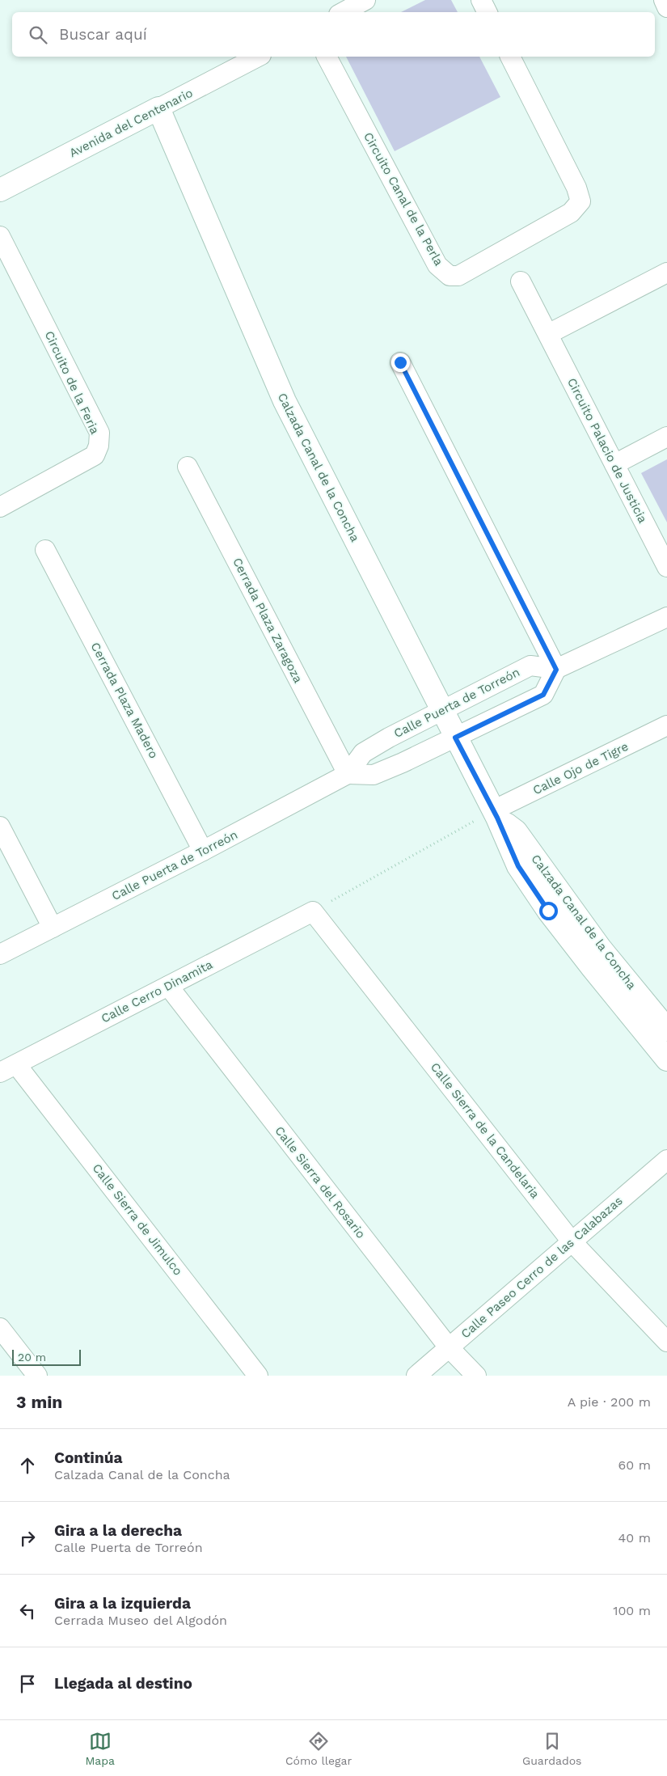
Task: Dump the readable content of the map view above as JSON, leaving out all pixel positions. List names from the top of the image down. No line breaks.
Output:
{"streets":{"street":["Avenida del Centenario","Circuito Canal de la Perla","Circuito de la Feria","Circuito Palacio de Justicia","Calzada Canal de la Concha","Cerrada Plaza Zaragoza","Cerrada Plaza Madero","Calle Puerta de Torreón","Calle Ojo de Tigre","Calle Cerro Dinamita","Calle Sierra de la Candelaria","Calle Sierra del Rosario","Calle Sierra de Jimulco","Calle Paseo Cerro de las Calabazas"]},"crossings":[["Avenida del Centenario","Calzada Canal de la Concha"],["Calzada Canal de la Concha","Calle Puerta de Torreón"],["Calzada Canal de la Concha","Calle Ojo de Tigre"],["Cerrada Plaza Zaragoza","Calle Puerta de Torreón"],["Cerrada Plaza Madero","Calle Puerta de Torreón"],["Calle Cerro Dinamita","Calle Sierra de la Candelaria"],["Calle Cerro Dinamita","Calle Sierra del Rosario"],["Calle Cerro Dinamita","Calle Sierra de Jimulco"],["Calle Sierra de la Candelaria","Calle Paseo Cerro de las Calabazas"],["Calle Sierra del Rosario","Calle Paseo Cerro de las Calabazas"]],"scale_bar":"20 m","page":{"search":"Buscar aquí","scale":"20 m","heading":["3 min","A pie · 200 m"],"list":[["Continúa","Calzada Canal de la Concha","60 m"],["Gira a la derecha","Calle Puerta de Torreón","40 m"],["Gira a la izquierda","Cerrada Museo del Algodón","100 m"],"Llegada al destino"],"nav":["Mapa","Cómo llegar","Guardados"]}}
